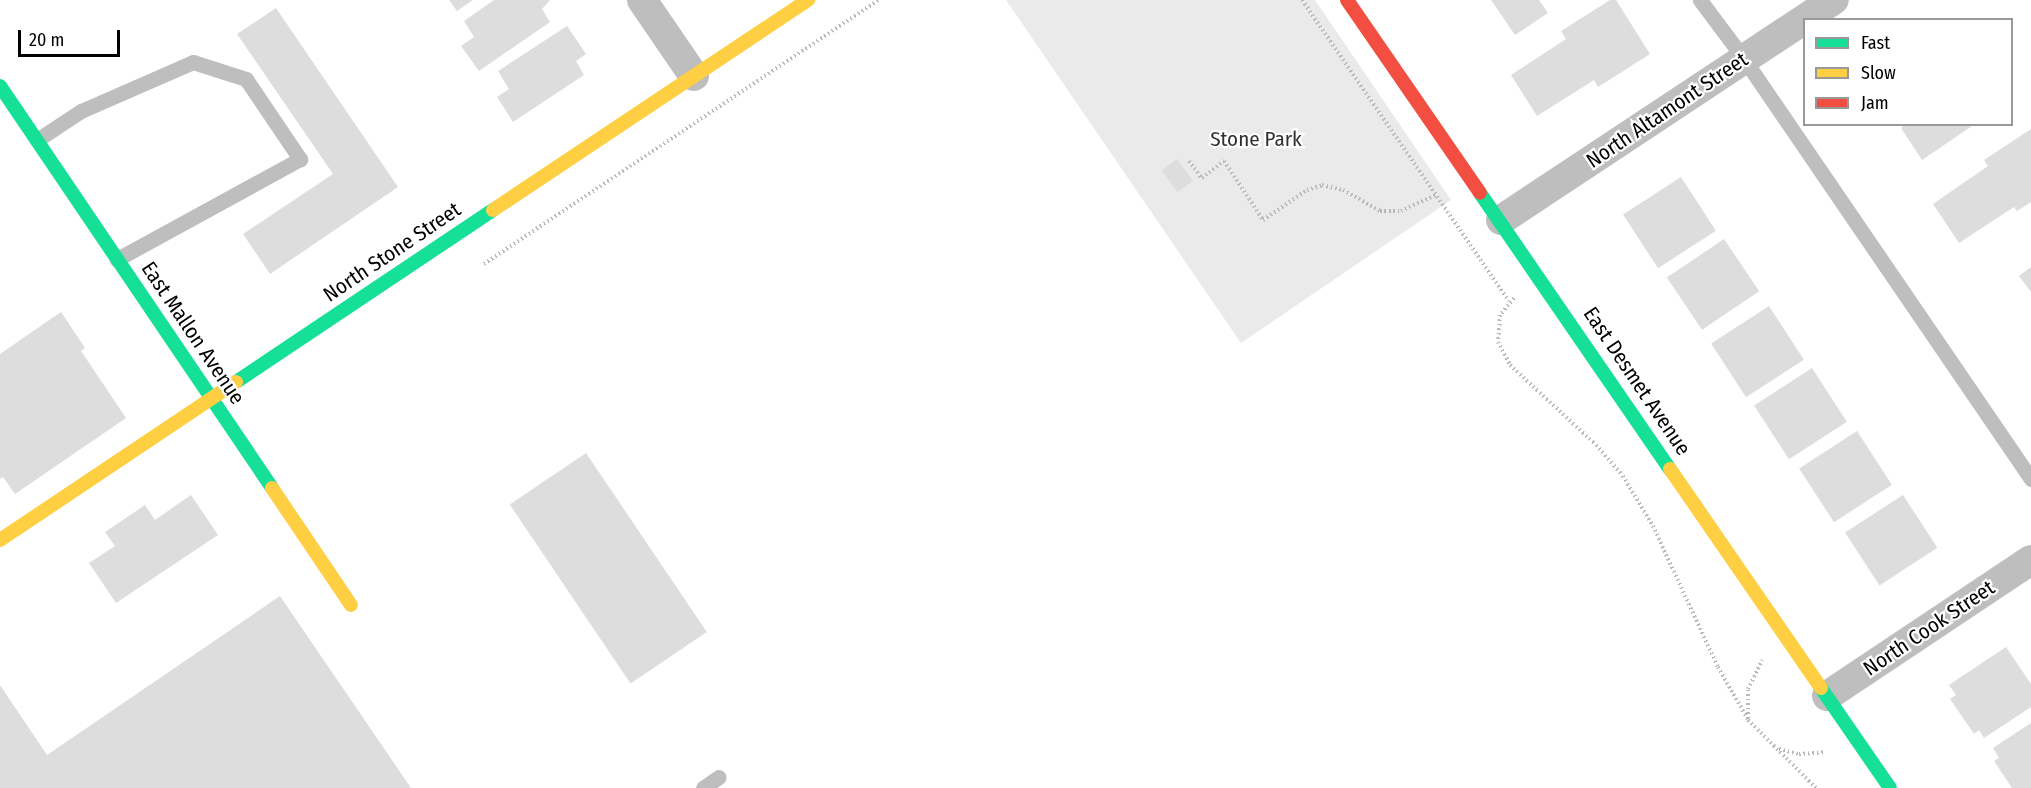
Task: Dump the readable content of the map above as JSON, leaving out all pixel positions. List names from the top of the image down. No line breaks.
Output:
{"streets":{"street":["North Altamont Street","North Stone Street","East Mallon Avenue","East Desmet Avenue","North Cook Street"]},"crossings":[["North Altamont Street","East Desmet Avenue"],["North Stone Street","East Mallon Avenue"],["East Desmet Avenue","North Cook Street"]],"parks":["Stone Park"],"legend":["Fast","Slow","Jam"],"scale_bar":"20 m"}
